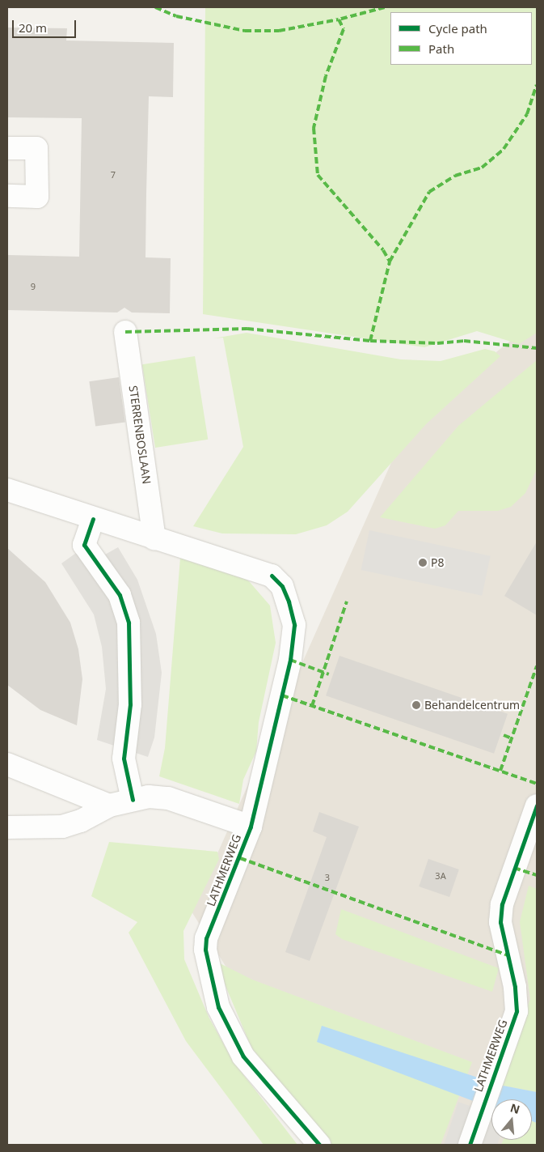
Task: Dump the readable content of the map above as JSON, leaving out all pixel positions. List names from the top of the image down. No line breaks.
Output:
{"streets":{"street":["STERRENBOSLAAN","LATHMERWEG"]},"crossings":[["STERRENBOSLAAN","LATHMERWEG"]],"places":["P8","Behandelcentrum"],"house_numbers":["7","9","3A","3"],"legend":["Cycle path","Path"],"scale_bar":"20 m","north":"top"}
